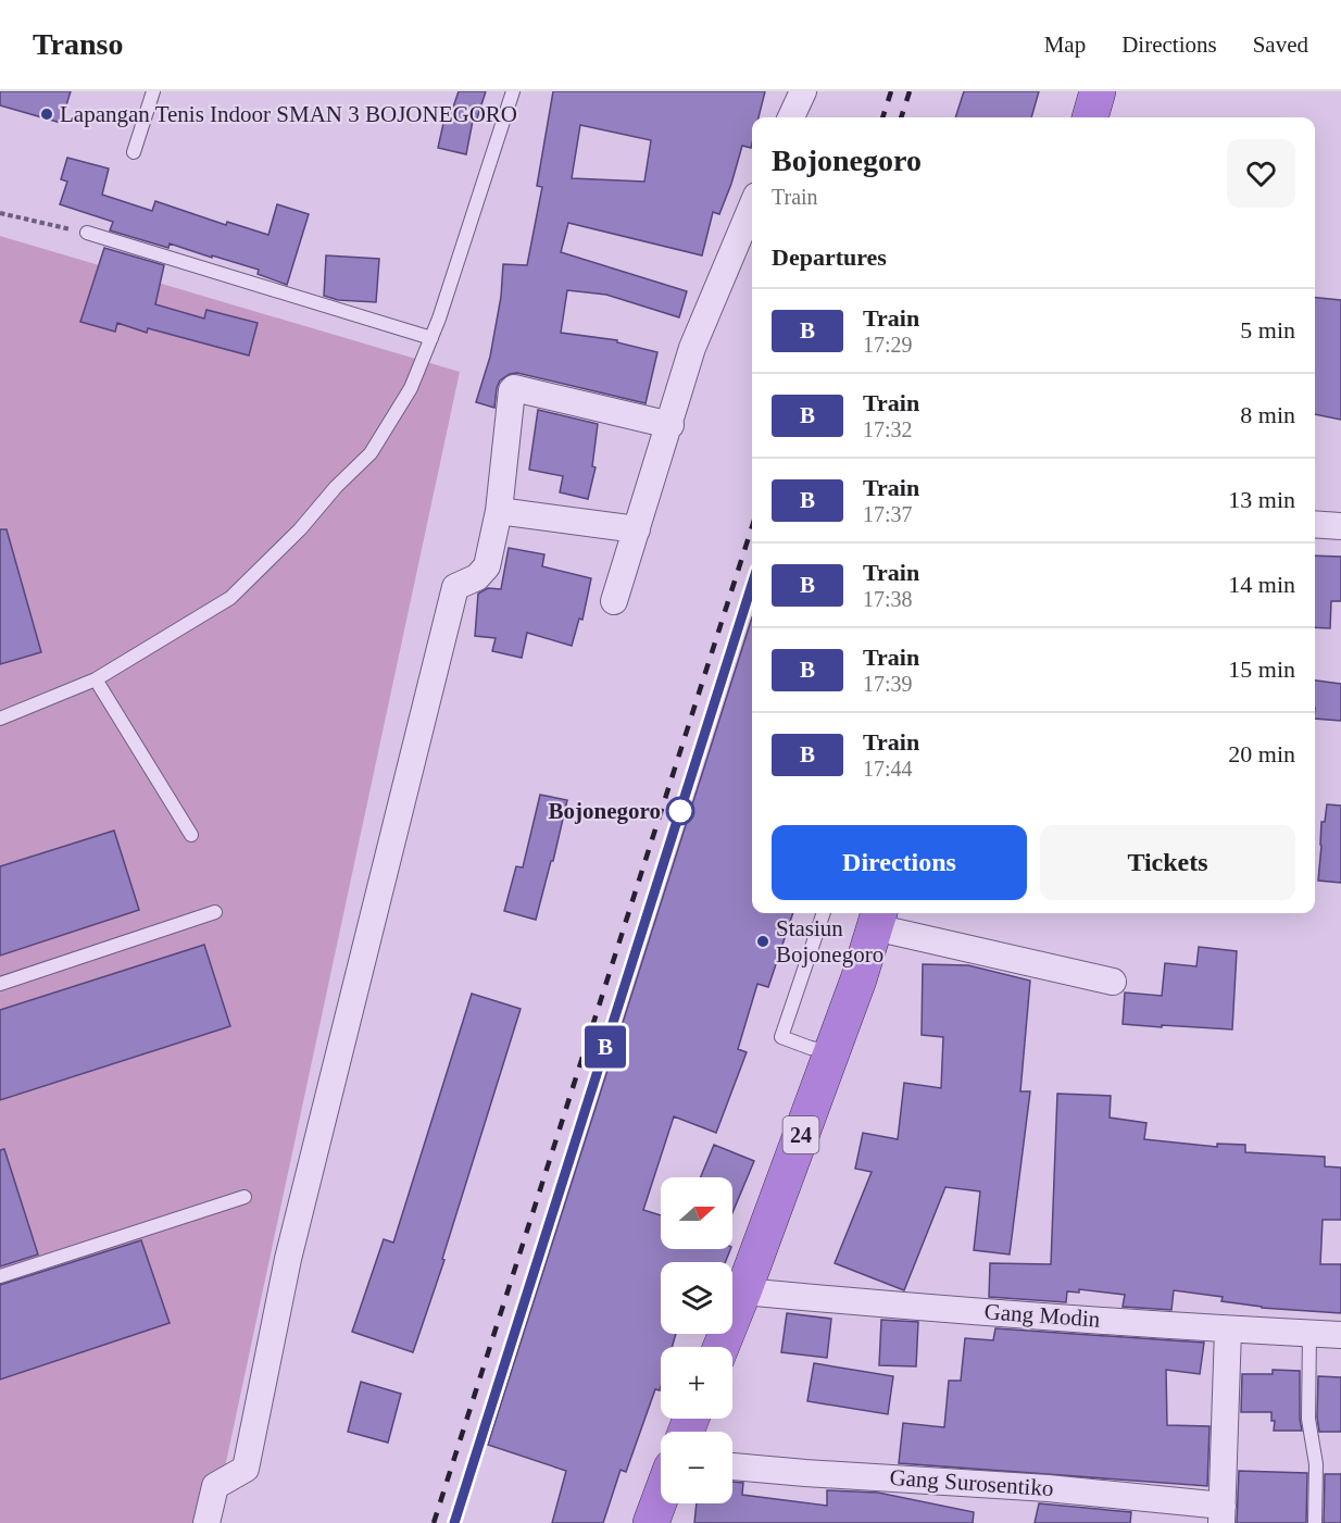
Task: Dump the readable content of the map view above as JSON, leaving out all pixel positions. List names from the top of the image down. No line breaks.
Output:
{"streets":{"highway":["24"],"street":["Gang Modin","Gang Surosentiko"]},"crossings":[["24","Gang Modin"]],"places":["Lapangan Tenis Indoor SMAN 3 BOJONEGORO","Bojonegoro","Stasiun Bojonegoro"],"north":"right","page":{"header":"Transo","nav":["Map","Directions","Saved"],"on_map":"B","heading":[["Bojonegoro","Train"],"Departures"],"list":[{"mark":"B","name":"Train","note":"17:29","value":"5 min"},{"mark":"B","name":"Train","note":"17:32","value":"8 min"},{"mark":"B","name":"Train","note":"17:37","value":"13 min"},{"mark":"B","name":"Train","note":"17:38","value":"14 min"},{"mark":"B","name":"Train","note":"17:39","value":"15 min"},{"mark":"B","name":"Train","note":"17:44","value":"20 min"}],"buttons":["Directions","Tickets"],"map_buttons":["+","−"]}}
